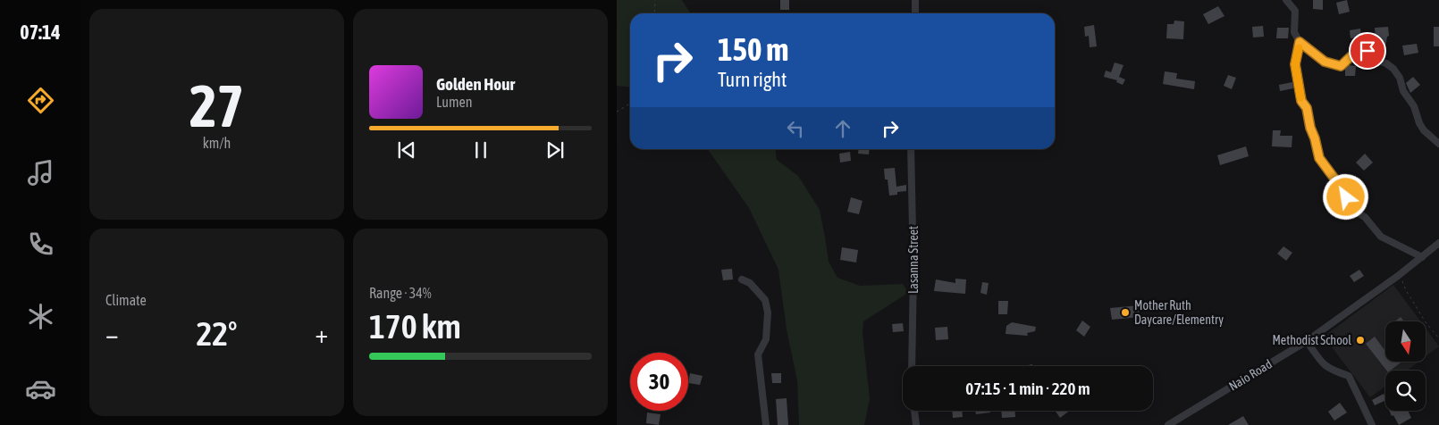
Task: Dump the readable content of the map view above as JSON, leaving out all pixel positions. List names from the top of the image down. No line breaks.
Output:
{"streets":{"street":["Lasanna Street","Naio Road"]},"places":["Mother Ruth Daycare/Elementry","Methodist School"],"north":"bottom","page":{"tabs":"07:14","tile":[["27","km/h"],"Climate",["Range · 34%","170 km"]],"turn":["150 m","Turn right"],"song":["Golden Hour","Lumen"],"heat":["−","22°","+"],"limit":"30","trip":"07:15 · 1 min · 220 m"}}
